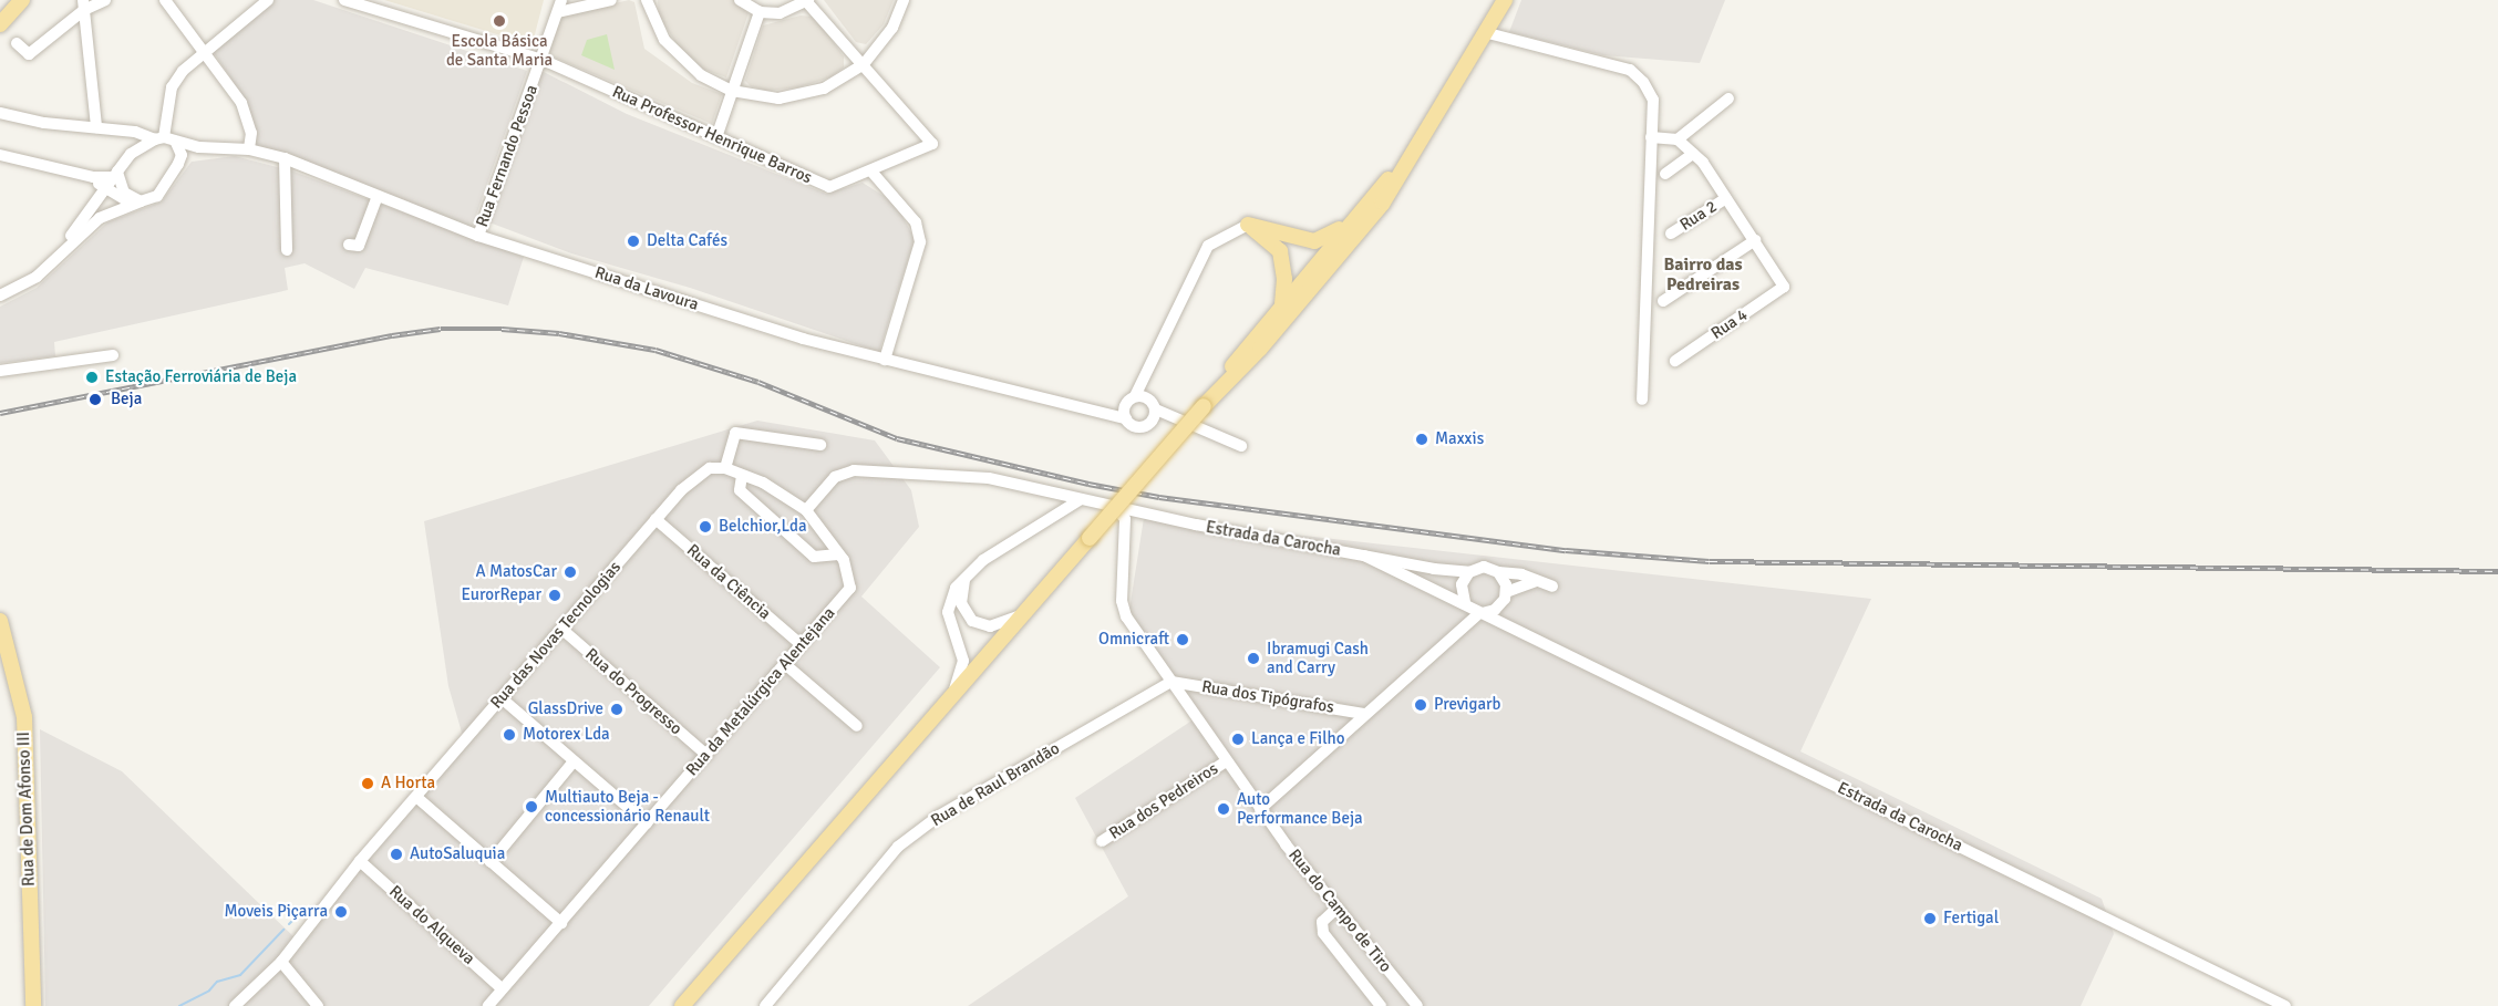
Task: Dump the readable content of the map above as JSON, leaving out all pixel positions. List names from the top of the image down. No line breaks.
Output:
{"streets":{"main road":["Rua de Dom Afonso III"],"street":["Rua Professor Henrique Barros","Rua Fernando Pessoa","Rua 2","Rua da Lavoura","Rua 4","Estrada da Carocha","Rua da Ciência","Rua das Novas Tecnologias","Rua do Progresso","Rua da Metalúrgica Alentejana","Rua dos Tipógrafos","Rua de Raul Brandão","Rua dos Pedreiros","Rua do Campo de Tiro","Rua do Alqueva"]},"crossings":[["Rua Professor Henrique Barros","Rua Fernando Pessoa"],["Rua Fernando Pessoa","Rua da Lavoura"],["Estrada da Carocha","Rua do Campo de Tiro"],["Rua da Ciência","Rua das Novas Tecnologias"],["Rua da Ciência","Rua da Metalúrgica Alentejana"],["Rua das Novas Tecnologias","Rua do Progresso"],["Rua das Novas Tecnologias","Rua do Alqueva"],["Rua do Progresso","Rua da Metalúrgica Alentejana"],["Rua da Metalúrgica Alentejana","Rua do Alqueva"],["Rua dos Tipógrafos","Rua de Raul Brandão"],["Rua dos Tipógrafos","Rua do Campo de Tiro"],["Rua de Raul Brandão","Rua do Campo de Tiro"],["Rua dos Pedreiros","Rua do Campo de Tiro"]],"districts":["Bairro das Pedreiras"],"places":["Escola Básica de Santa Maria","Delta Cafés","Estação Ferroviária de Beja","Beja","Maxxis","Belchior,Lda","A MatosCar","EurorRepar","Omnicraft","Ibramugi Cash and Carry","Previgarb","GlassDrive","Motorex Lda","Lança e Filho","A Horta","Multiauto Beja - concessionário Renault","Auto Performance Beja","AutoSaluquia","Moveis Piçarra","Fertigal"]}
